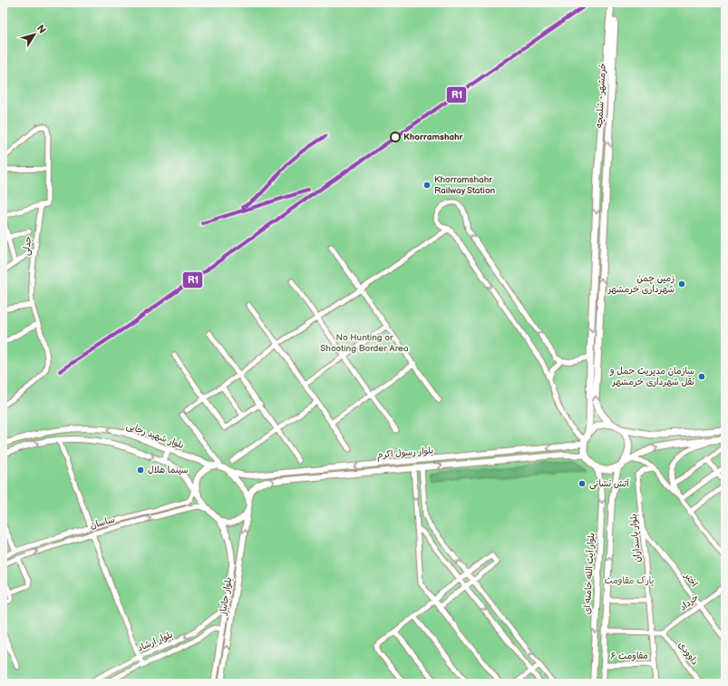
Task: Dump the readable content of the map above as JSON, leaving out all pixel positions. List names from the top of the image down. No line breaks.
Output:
{"streets":{"highway":["خرمشهر - شلمچه"],"main road":["بلوار شهید رجایی","بلوار رسول اکرم","بلوار آیت الله خامنه ای","بلوار جانباز"],"street":["جدلی","ساسان","بلوار پاسداران","اختر","خرداد","بلوار ارشاد","داوودی","مقاومت ۶"]},"crossings":[["خرمشهر - شلمچه","بلوار رسول اکرم"],["خرمشهر - شلمچه","بلوار آیت الله خامنه ای"],["بلوار شهید رجایی","بلوار رسول اکرم"],["بلوار شهید رجایی","ساسان"],["بلوار شهید رجایی","بلوار جانباز"],["بلوار رسول اکرم","ساسان"],["بلوار رسول اکرم","بلوار آیت الله خامنه ای"],["بلوار رسول اکرم","بلوار جانباز"],["ساسان","بلوار جانباز"],["بلوار پاسداران","اختر"],["بلوار پاسداران","مقاومت ۶"],["بلوار آیت الله خامنه ای","مقاومت ۶"],["اختر","خرداد"],["بلوار جانباز","بلوار ارشاد"],["خرداد","داوودی"]],"parks":["No Hunting or Shooting Border Area","پارک مقاومت"],"places":["Khorramshahr","Khorramshahr Railway Station","زمین چمن شهرداری خرمشهر","سازمان مدیریت حمل و نقل شهرداری خرمشهر","سینما هلال","آتش نشانی"],"lines":["transit line R1"],"north":"top right"}
